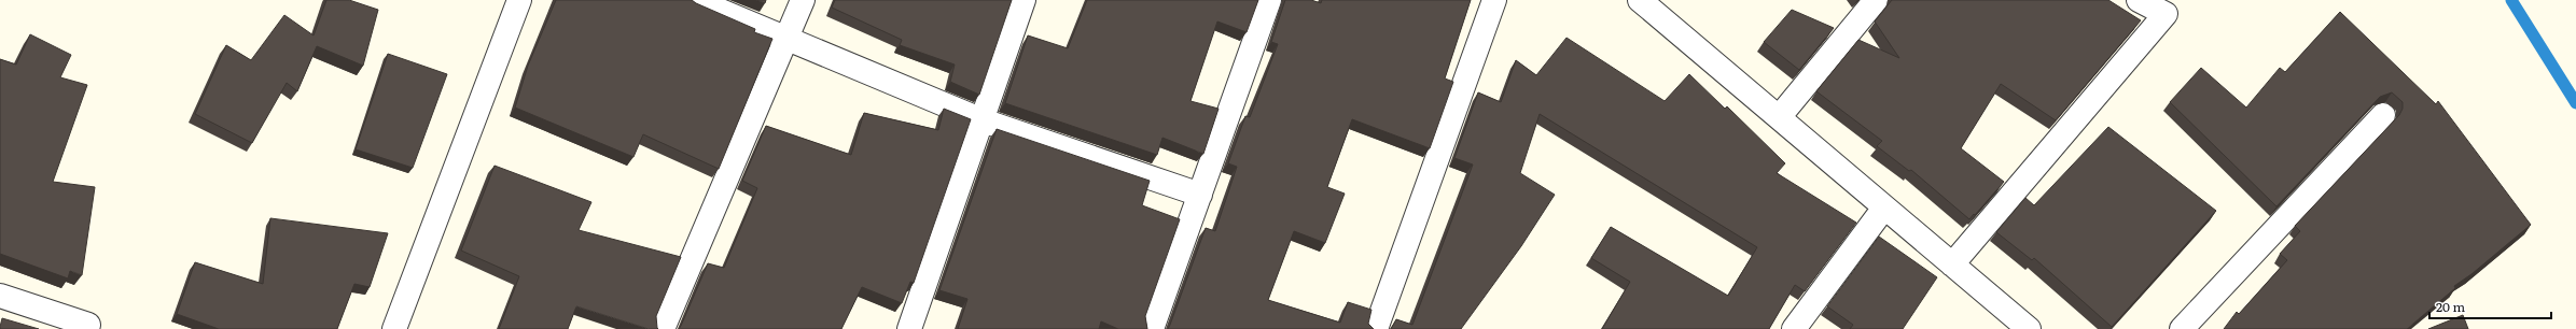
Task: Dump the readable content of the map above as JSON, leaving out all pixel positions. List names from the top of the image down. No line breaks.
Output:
{"scale_bar":"20 m"}
